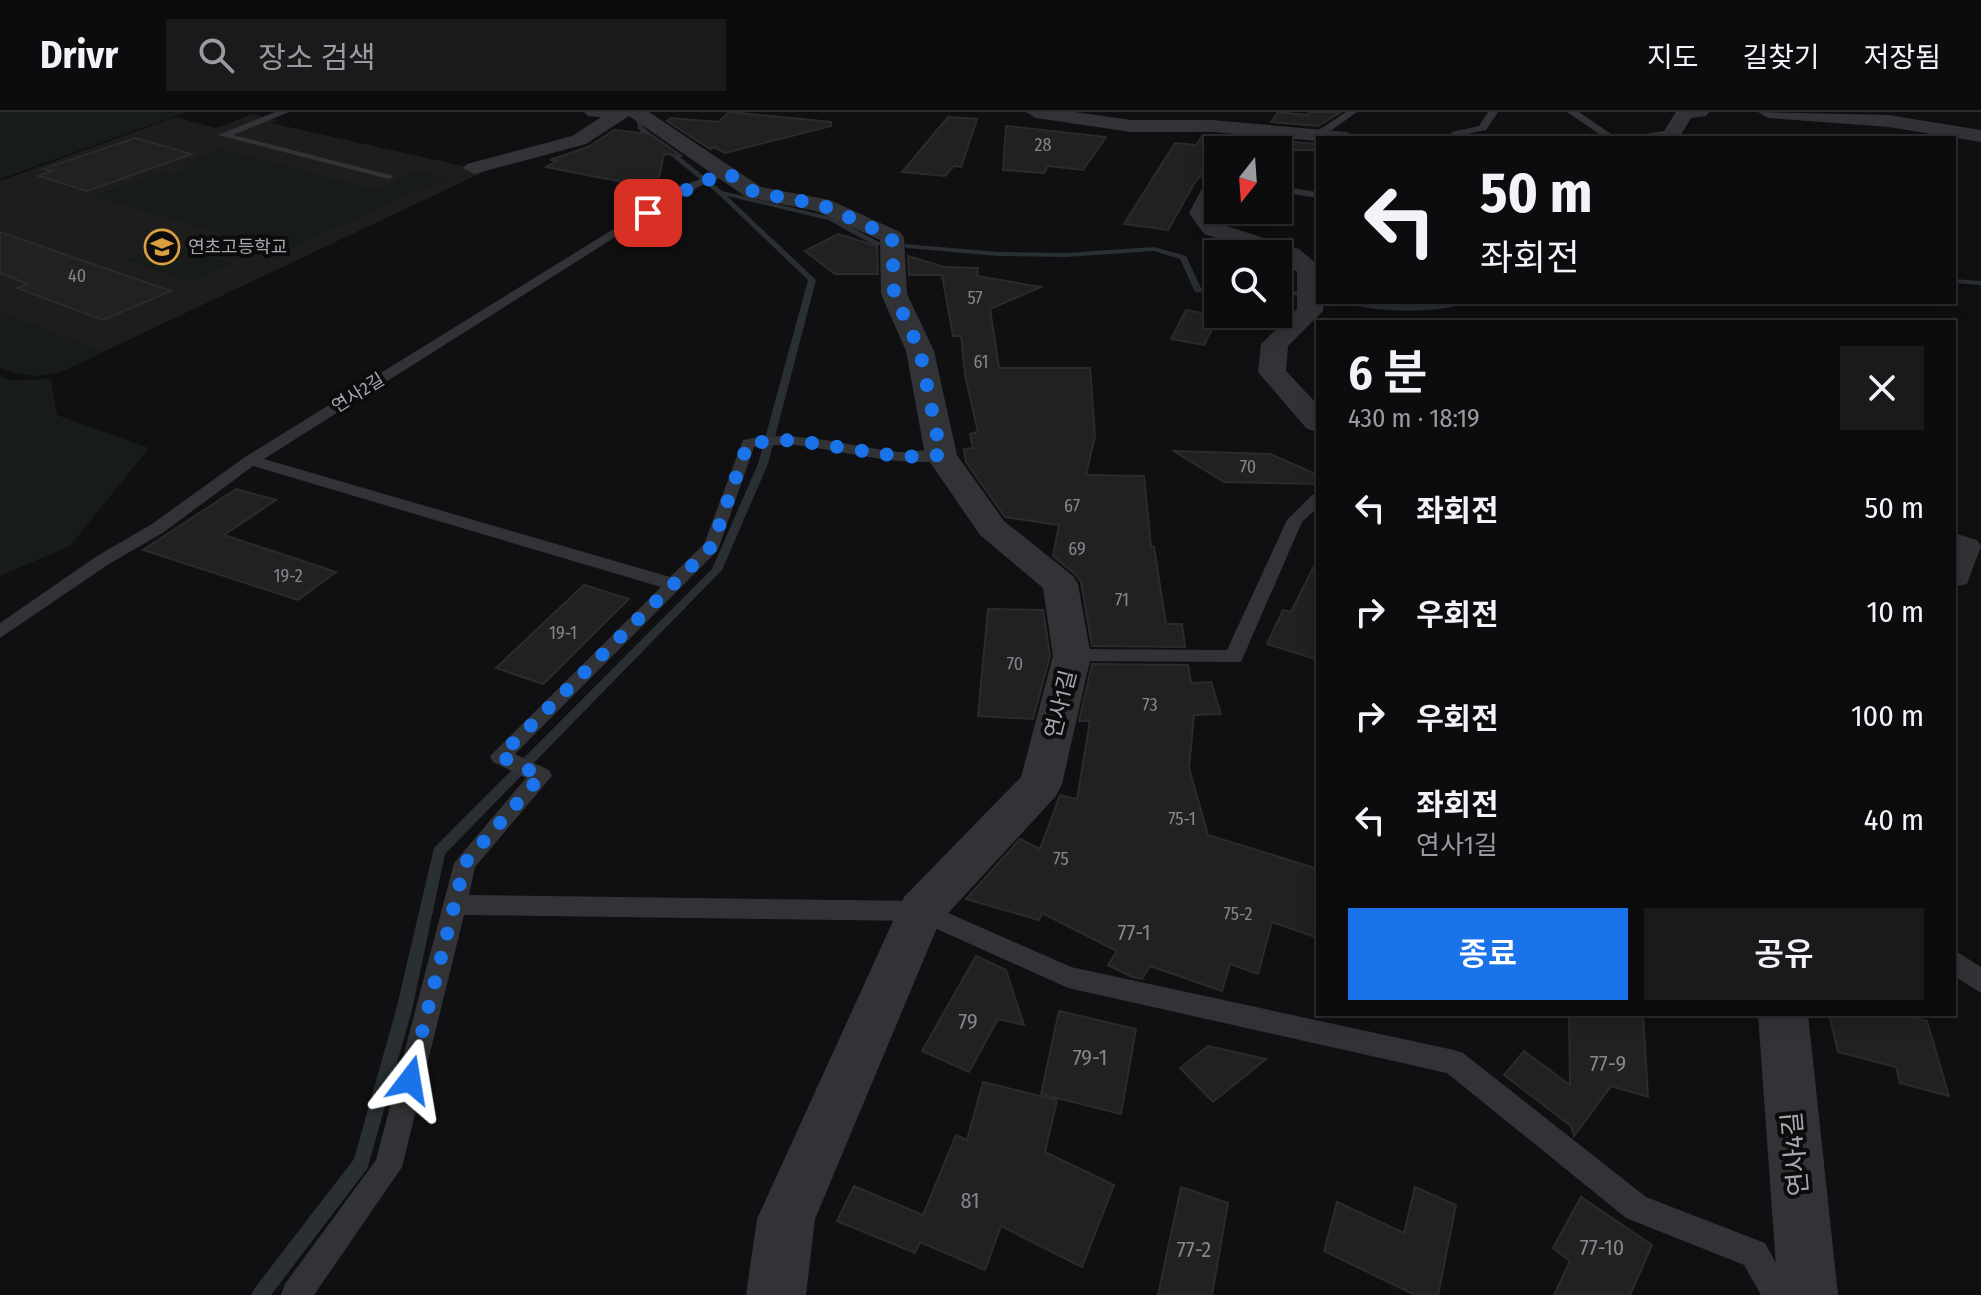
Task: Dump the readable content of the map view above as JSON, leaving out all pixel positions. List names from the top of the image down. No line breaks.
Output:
{"streets":{"street":["연사1길","연사4길"],"lane":["연사2길"]},"crossings":[["연사2길","연사1길"]],"places":{"school or university":["연초고등학교"]},"house_numbers":["28","40","57","61","70","67","69","19-2","71","19-1","70","73","75-1","75","75-2","77-1","79","79-1","77-9","81","77-10","77-2"],"north":"bottom","page":{"header":"Drivr","search":"장소 검색","nav":["지도","길찾기","저장됨"],"turn":["50 m","좌회전"],"heading":["6 분","430 m · 18:19"],"list":[{"name":"좌회전","value":"50 m"},{"name":"우회전","value":"10 m"},{"name":"우회전","value":"100 m"},{"name":"좌회전","note":"연사1길","value":"40 m"}],"buttons":["종료","공유"]}}
